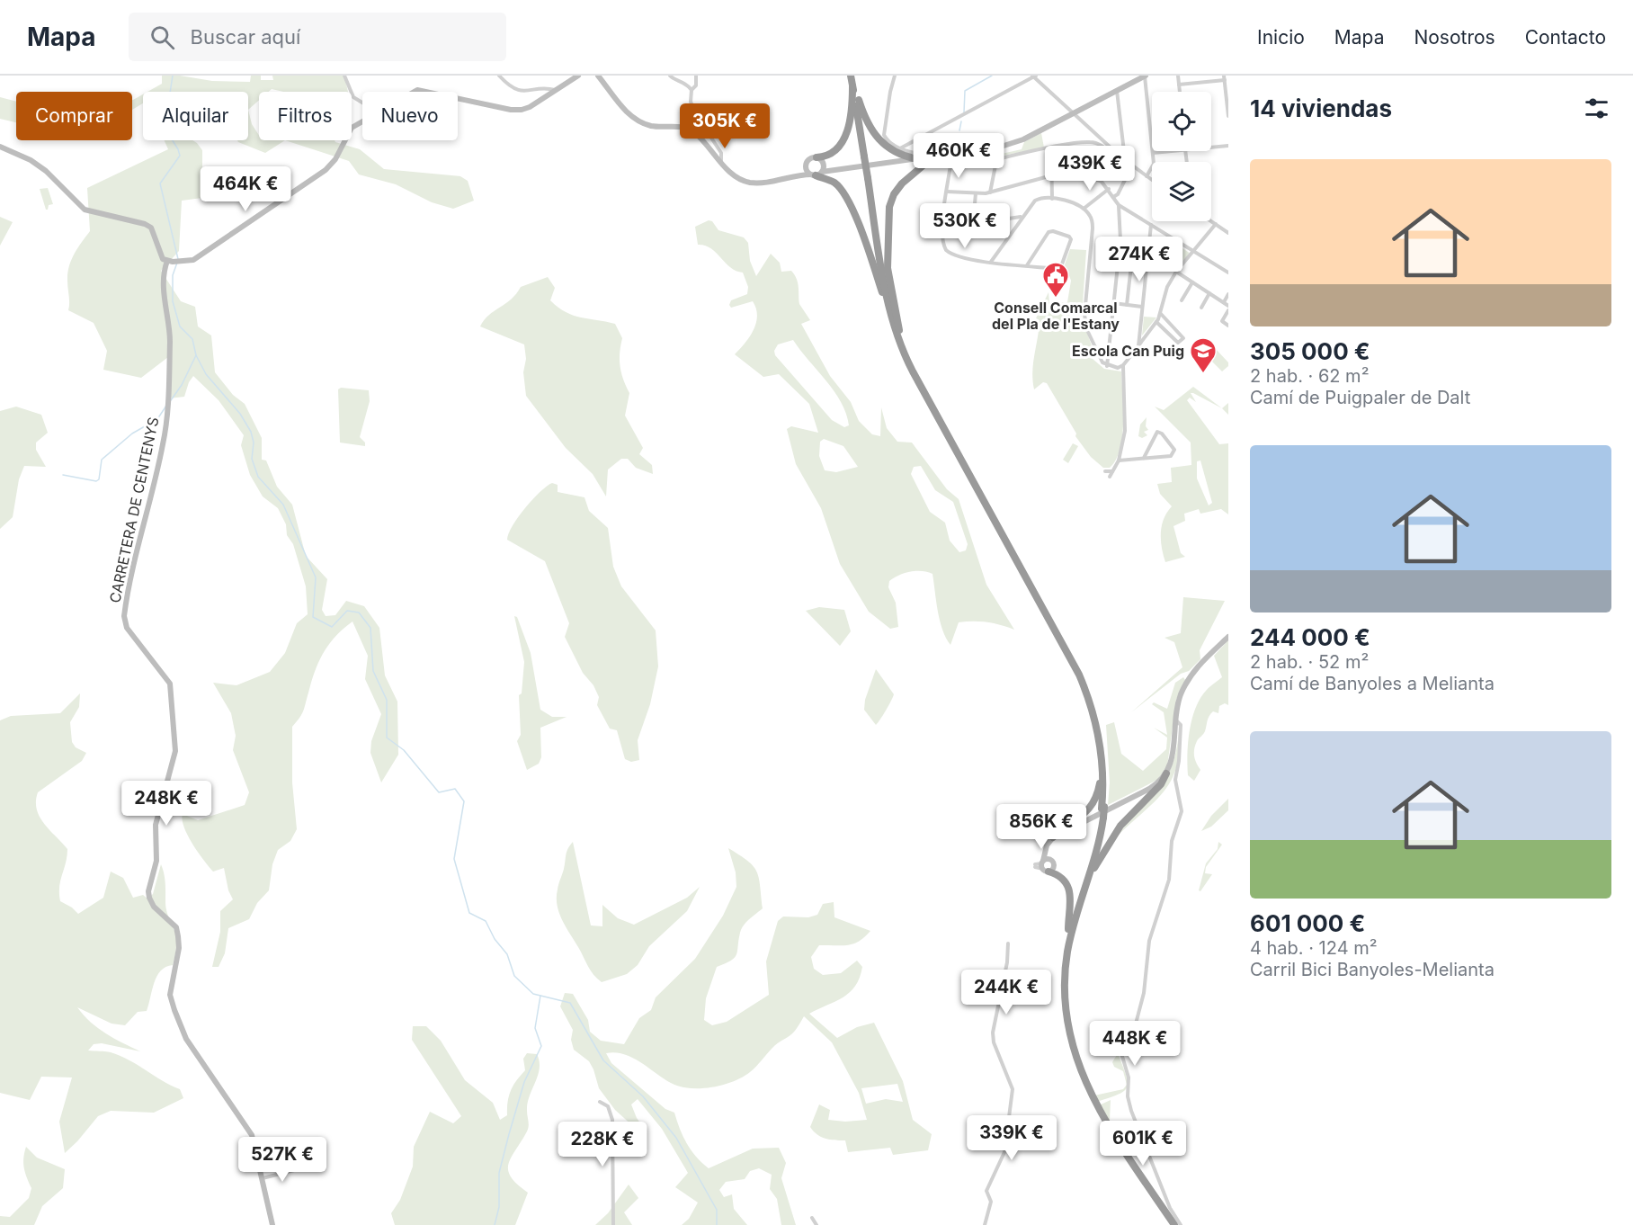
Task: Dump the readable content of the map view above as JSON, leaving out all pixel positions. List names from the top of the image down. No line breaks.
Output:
{"streets":{"street":["CARRETERA DE CENTENYS"]},"places":{"public building":["Consell Comarcal del Pla de l'Estany"],"school or university":["Escola Can Puig"]},"page":{"header":"Mapa","search":"Buscar aquí","nav":["Inicio","Mapa","Nosotros","Contacto"],"heading":"14 viviendas","chip":["Comprar","Alquilar","Filtros","Nuevo"],"price":["305K €","460K €","439K €","464K €","530K €","274K €","248K €","856K €","244K €","448K €","339K €","601K €","228K €","527K €"],"list":[{"name":"305 000 €","note":"2 hab. · 62 m² · Camí de Puigpaler de Dalt"},{"name":"244 000 €","note":"2 hab. · 52 m² · Camí de Banyoles a Melianta"},{"name":"601 000 €","note":"4 hab. · 124 m² · Carril Bici Banyoles-Melianta"}]}}
